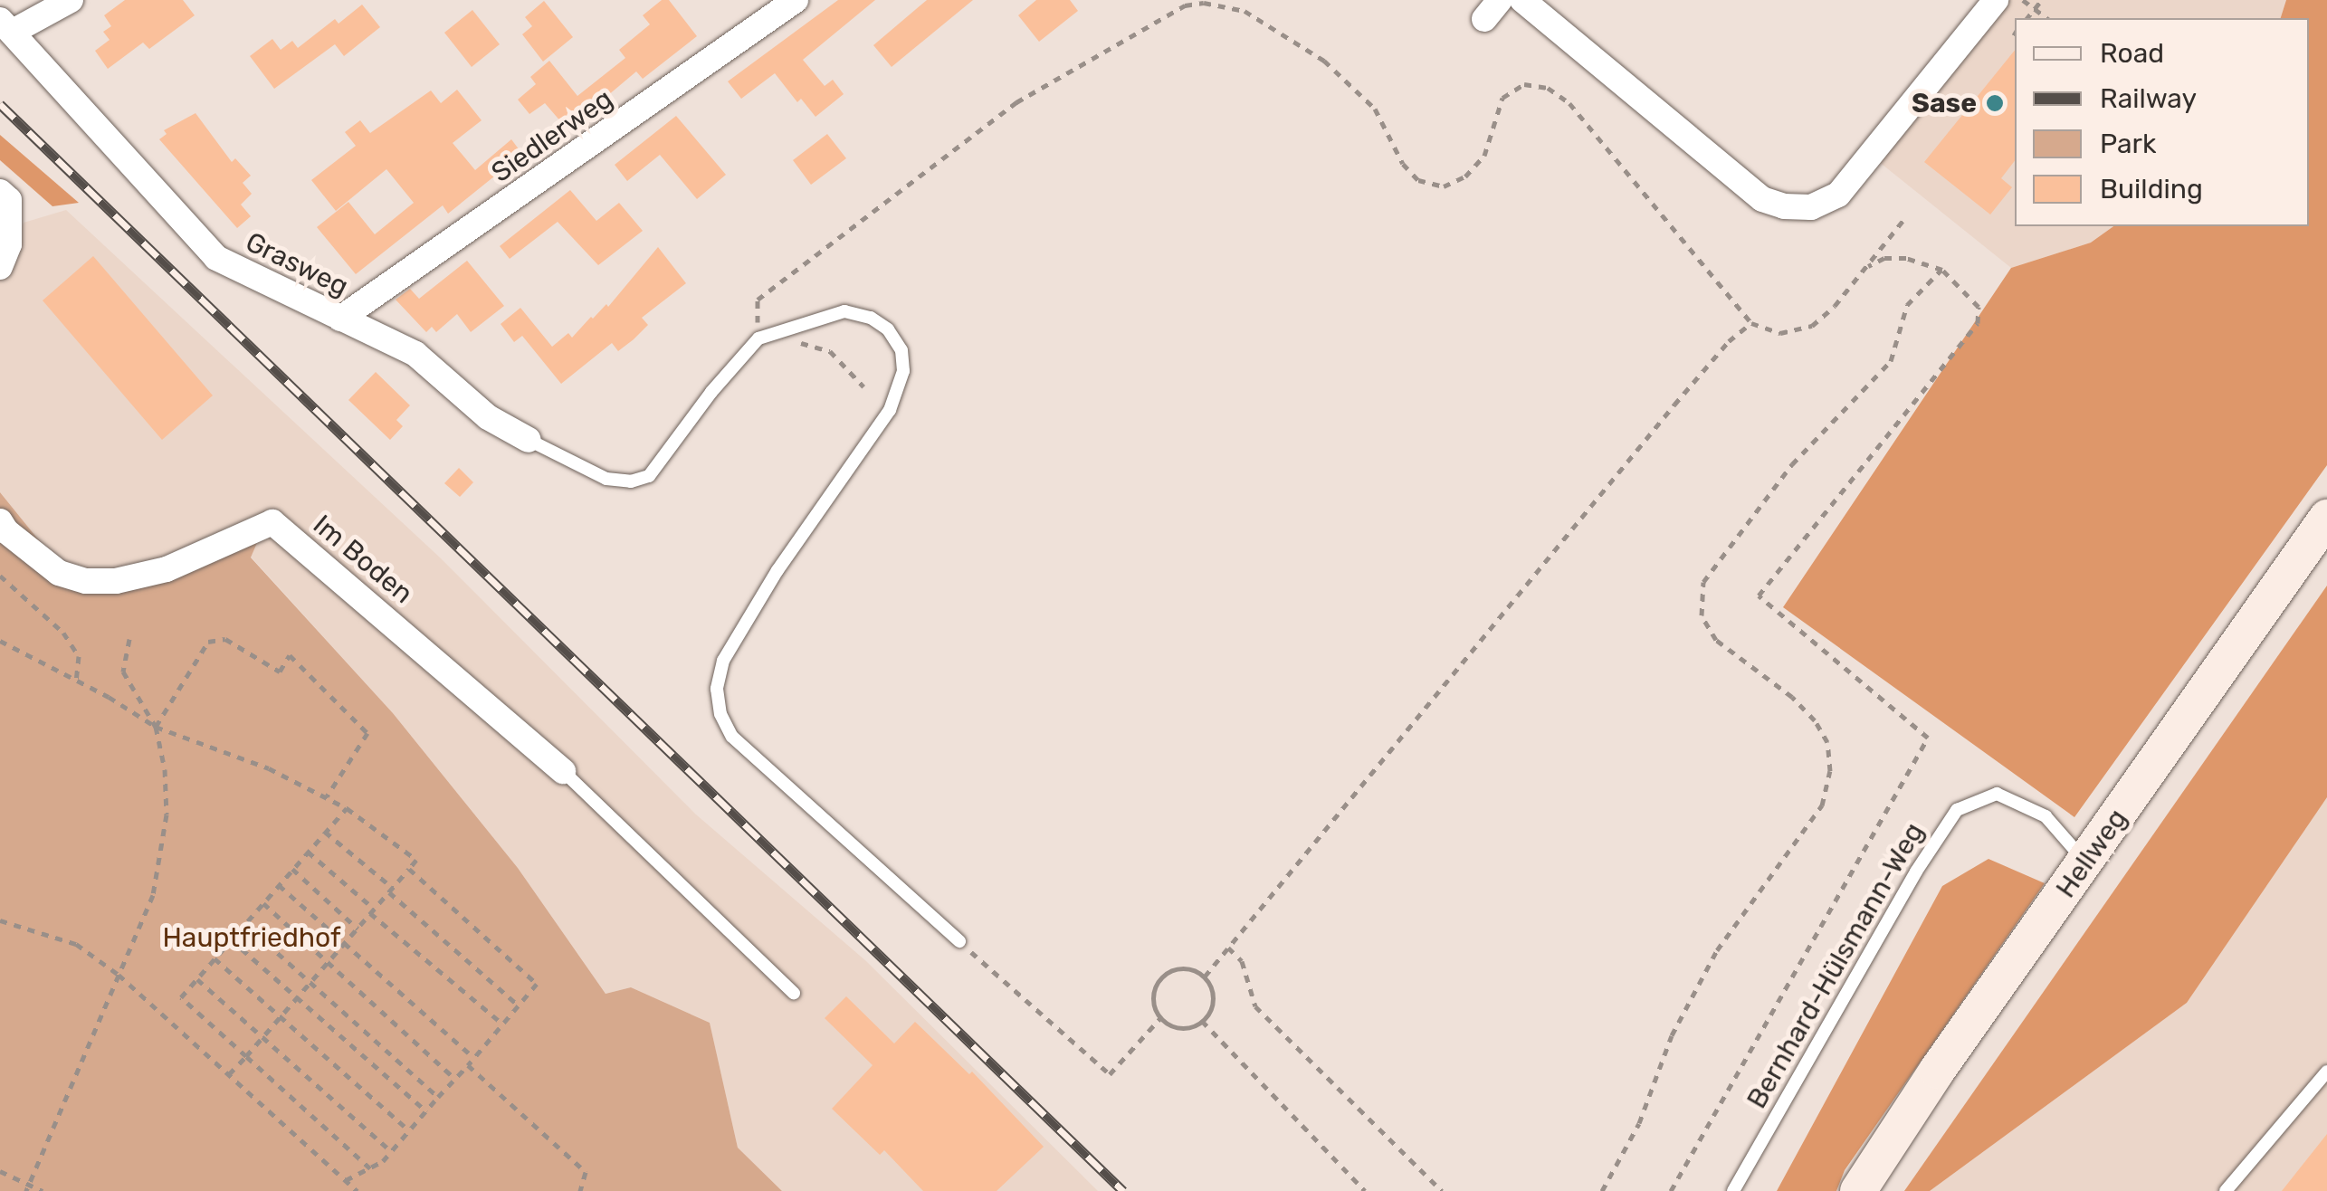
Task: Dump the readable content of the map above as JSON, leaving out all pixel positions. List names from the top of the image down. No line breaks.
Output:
{"streets":{"street":["Siedlerweg","Grasweg","Im Boden","Hellweg"],"lane":["Bernhard-Hülsmann-Weg"]},"crossings":[["Siedlerweg","Grasweg"],["Hellweg","Bernhard-Hülsmann-Weg"]],"parks":["Hauptfriedhof"],"places":["Sase"],"legend":["Road","Railway","Park","Building"]}
